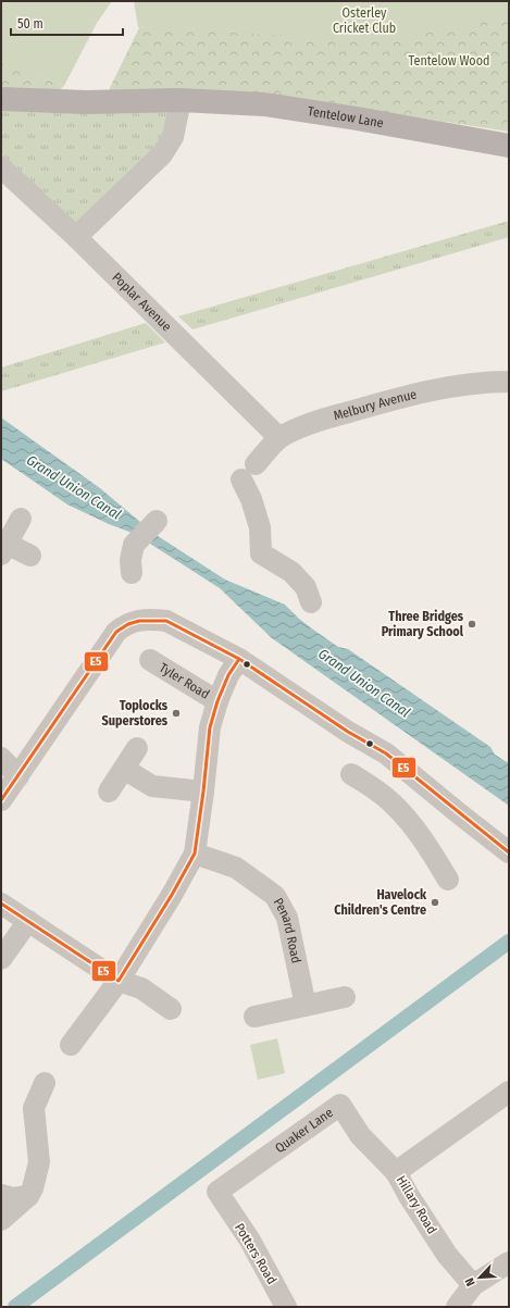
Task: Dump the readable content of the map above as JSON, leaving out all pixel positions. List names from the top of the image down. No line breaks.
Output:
{"streets":{"main road":["Tentelow Lane"],"street":["Poplar Avenue","Melbury Avenue","Tyler Road","Penard Road","Quaker Lane","Hillary Road","Potters Road"]},"crossings":[["Poplar Avenue","Melbury Avenue"],["Quaker Lane","Hillary Road"],["Quaker Lane","Potters Road"]],"water":["Grand Union Canal"],"parks":["Osterley Cricket Club","Tentelow Wood"],"places":["Three Bridges Primary School","Toplocks Superstores","Havelock Children's Centre"],"lines":["transit line E5"],"scale_bar":"50 m","north":"bottom left"}
